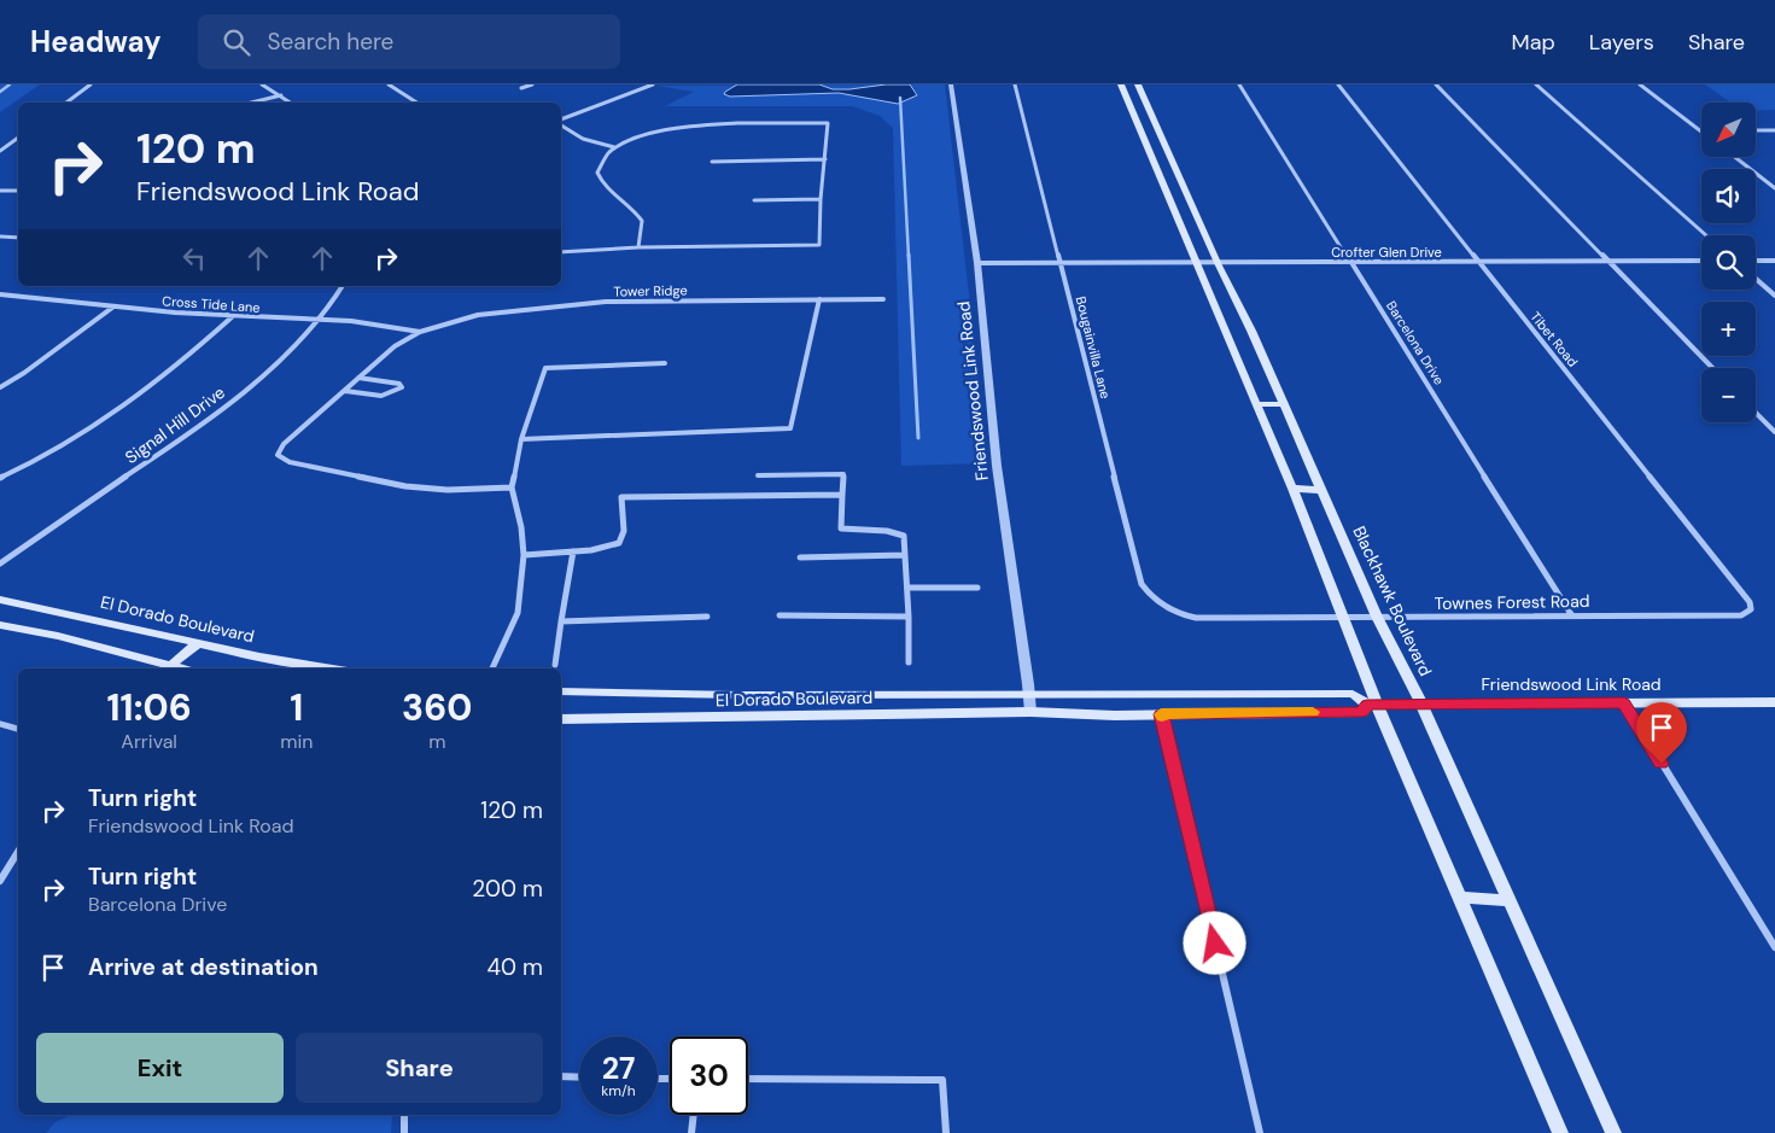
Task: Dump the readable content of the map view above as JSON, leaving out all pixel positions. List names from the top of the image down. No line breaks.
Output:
{"streets":{"main road":["Friendswood Link Road","Blackhawk Boulevard","El Dorado Boulevard"],"street":["Crofter Glen Drive","Tower Ridge","Cross Tide Lane","Tibet Road","Barcelona Drive","Bougainvilla Lane","Signal Hill Drive","Townes Forest Road"]},"crossings":[["Crofter Glen Drive","Tibet Road"],["Crofter Glen Drive","Barcelona Drive"],["Crofter Glen Drive","Bougainvilla Lane"],["Crofter Glen Drive","Friendswood Link Road"],["Crofter Glen Drive","Blackhawk Boulevard"],["Tower Ridge","Cross Tide Lane"],["Cross Tide Lane","Signal Hill Drive"],["Tibet Road","Townes Forest Road"],["Barcelona Drive","Townes Forest Road"],["Bougainvilla Lane","Townes Forest Road"],["Friendswood Link Road","Blackhawk Boulevard"],["Friendswood Link Road","El Dorado Boulevard"],["Blackhawk Boulevard","Townes Forest Road"]],"north":"bottom left","page":{"header":"Headway","search":"Search here","nav":["Map","Layers","Share"],"map_buttons":["+","−"],"turn":["120 m","Friendswood Link Road"],"eta":["11:06","Arrival","1","min","360","m"],"list":[{"name":"Turn right","note":"Friendswood Link Road","value":"120 m"},{"name":"Turn right","note":"Barcelona Drive","value":"200 m"},{"name":"Arrive at destination","value":"40 m"}],"buttons":["Exit","Share"],"speed":"27 km/h","limit":"30"}}
